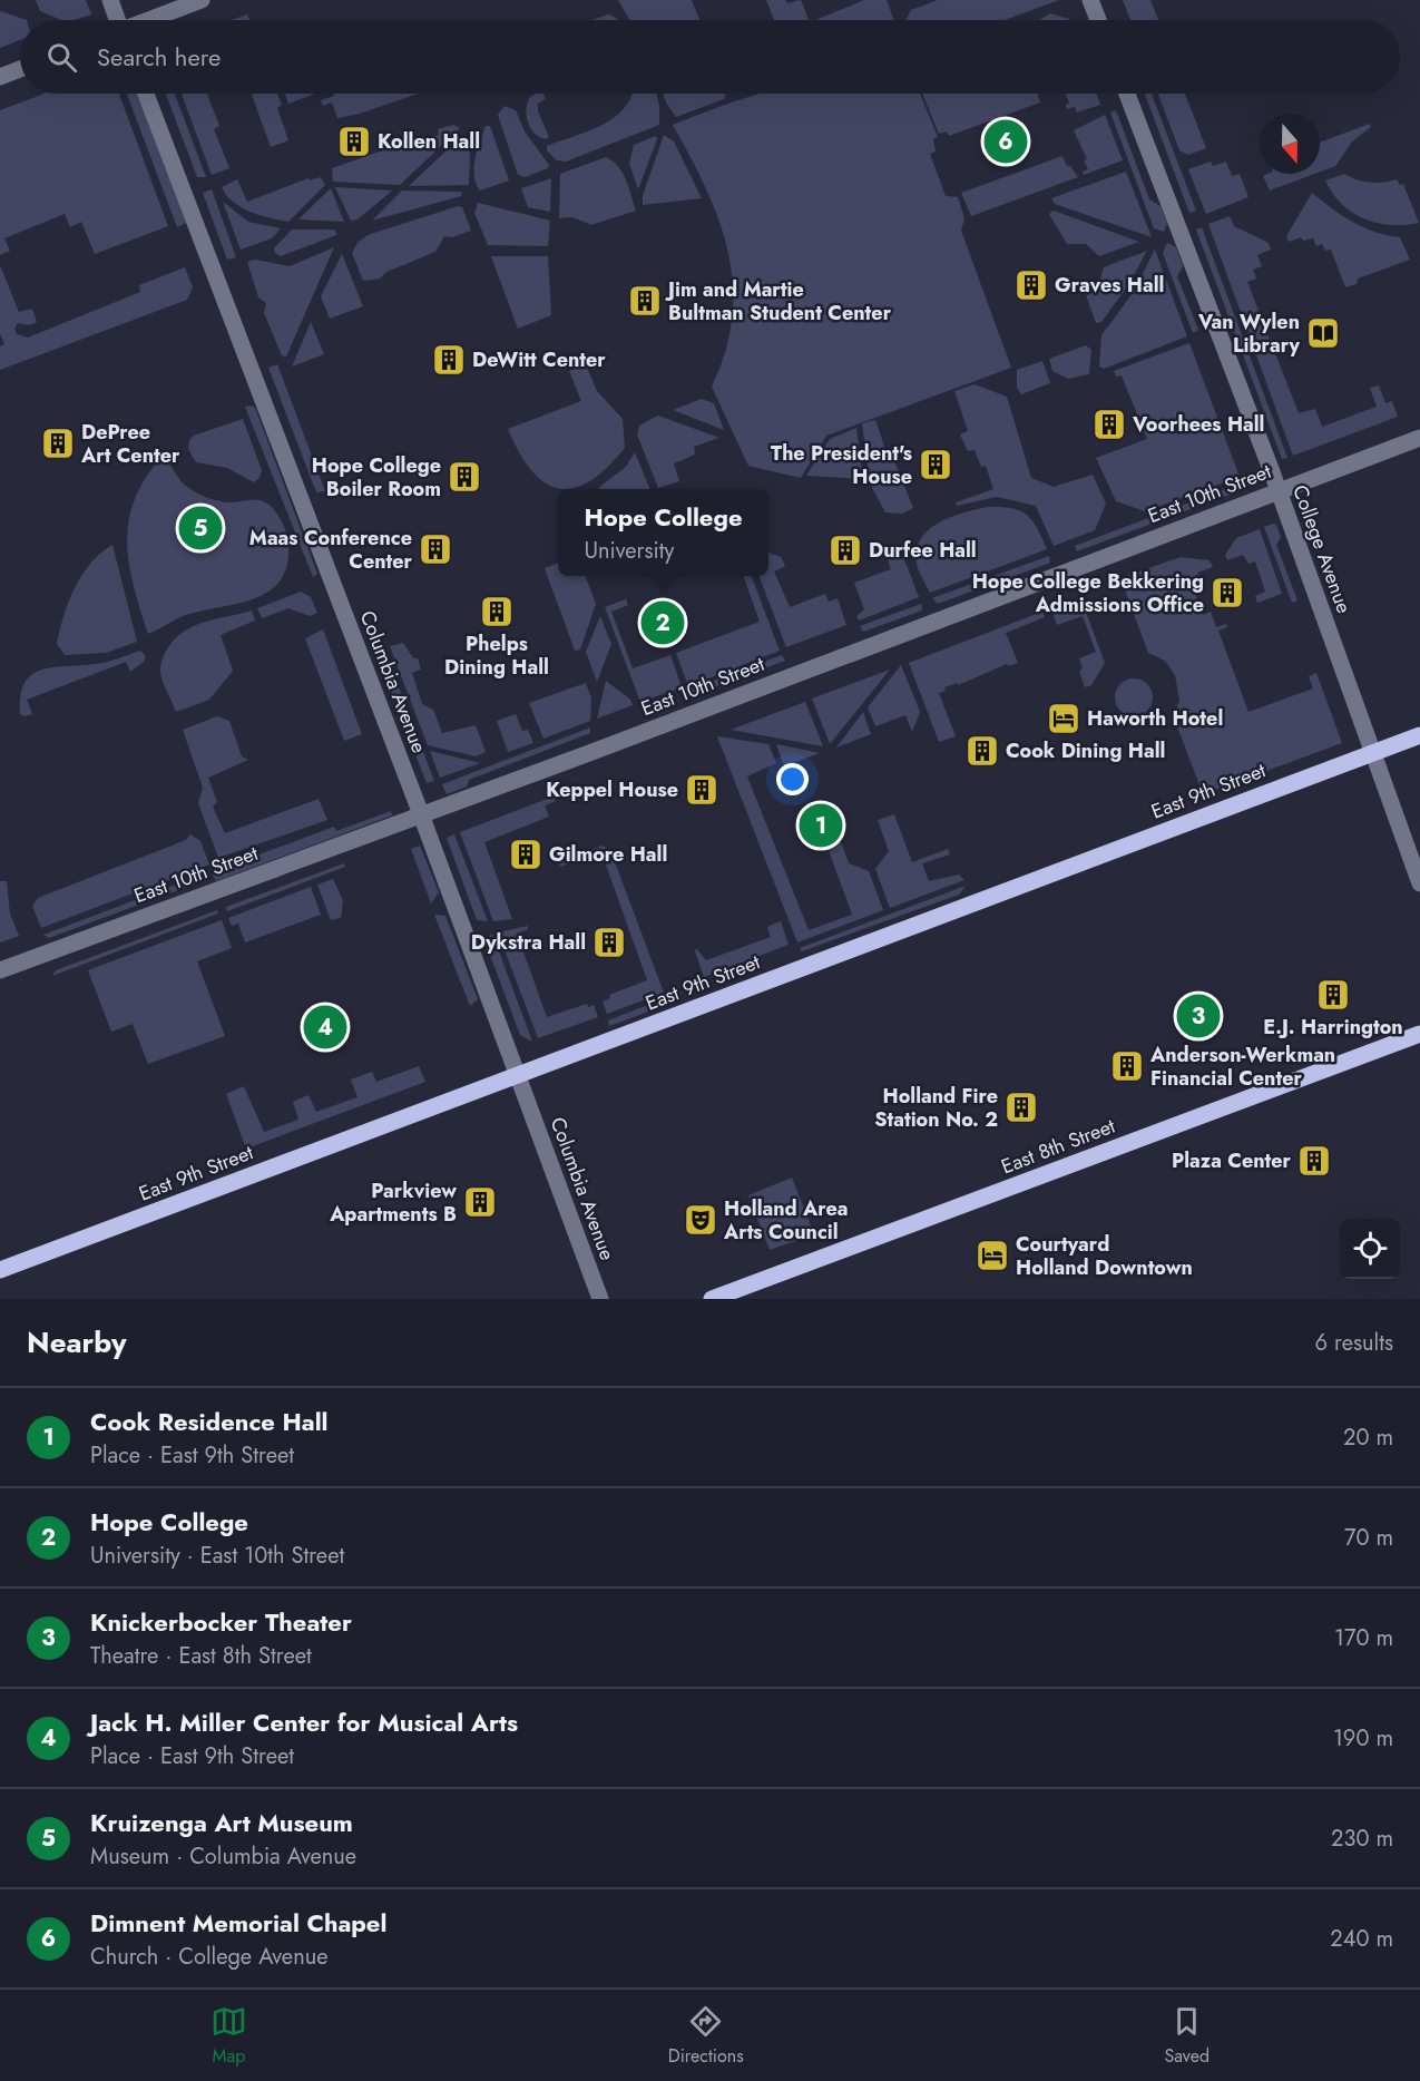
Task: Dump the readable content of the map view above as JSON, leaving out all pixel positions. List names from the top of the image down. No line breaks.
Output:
{"streets":{"main road":["East 9th Street","East 8th Street"],"street":["East 10th Street","College Avenue","Columbia Avenue"]},"crossings":[["East 10th Street","College Avenue"],["East 10th Street","Columbia Avenue"],["College Avenue","East 9th Street"],["Columbia Avenue","East 9th Street"]],"places":{"building":["Kollen Hall","Graves Hall","Jim and Martie Bultman Student Center","DeWitt Center","Voorhees Hall","DePree Art Center","The President's House","Hope College Boiler Room","Maas Conference Center","Durfee Hall","Hope College Bekkering Admissions Office","Phelps Dining Hall","Cook Dining Hall","Keppel House","Gilmore Hall","Dykstra Hall","E.J. Harrington","Anderson-Werkman Financial Center","Holland Fire Station No. 2","Plaza Center","Parkview Apartments B"],"library":["Van Wylen Library"],"hotel":["Haworth Hotel","Courtyard Holland Downtown"],"theatre":["Holland Area Arts Council"]},"north":"bottom","page":{"search":"Search here","pins":["6","5","2","1","3","4"],"popup":["Hope College","University"],"heading":["Nearby","6 results"],"list":[{"mark":"1","name":"Cook Residence Hall","note":"Place · East 9th Street","value":"20 m"},{"mark":"2","name":"Hope College","note":"University · East 10th Street","value":"70 m"},{"mark":"3","name":"Knickerbocker Theater","note":"Theatre · East 8th Street","value":"170 m"},{"mark":"4","name":"Jack H. Miller Center for Musical Arts","note":"Place · East 9th Street","value":"190 m"},{"mark":"5","name":"Kruizenga Art Museum","note":"Museum · Columbia Avenue","value":"230 m"},{"mark":"6","name":"Dimnent Memorial Chapel","note":"Church · College Avenue","value":"240 m"}],"nav":["Map","Directions","Saved"]}}
